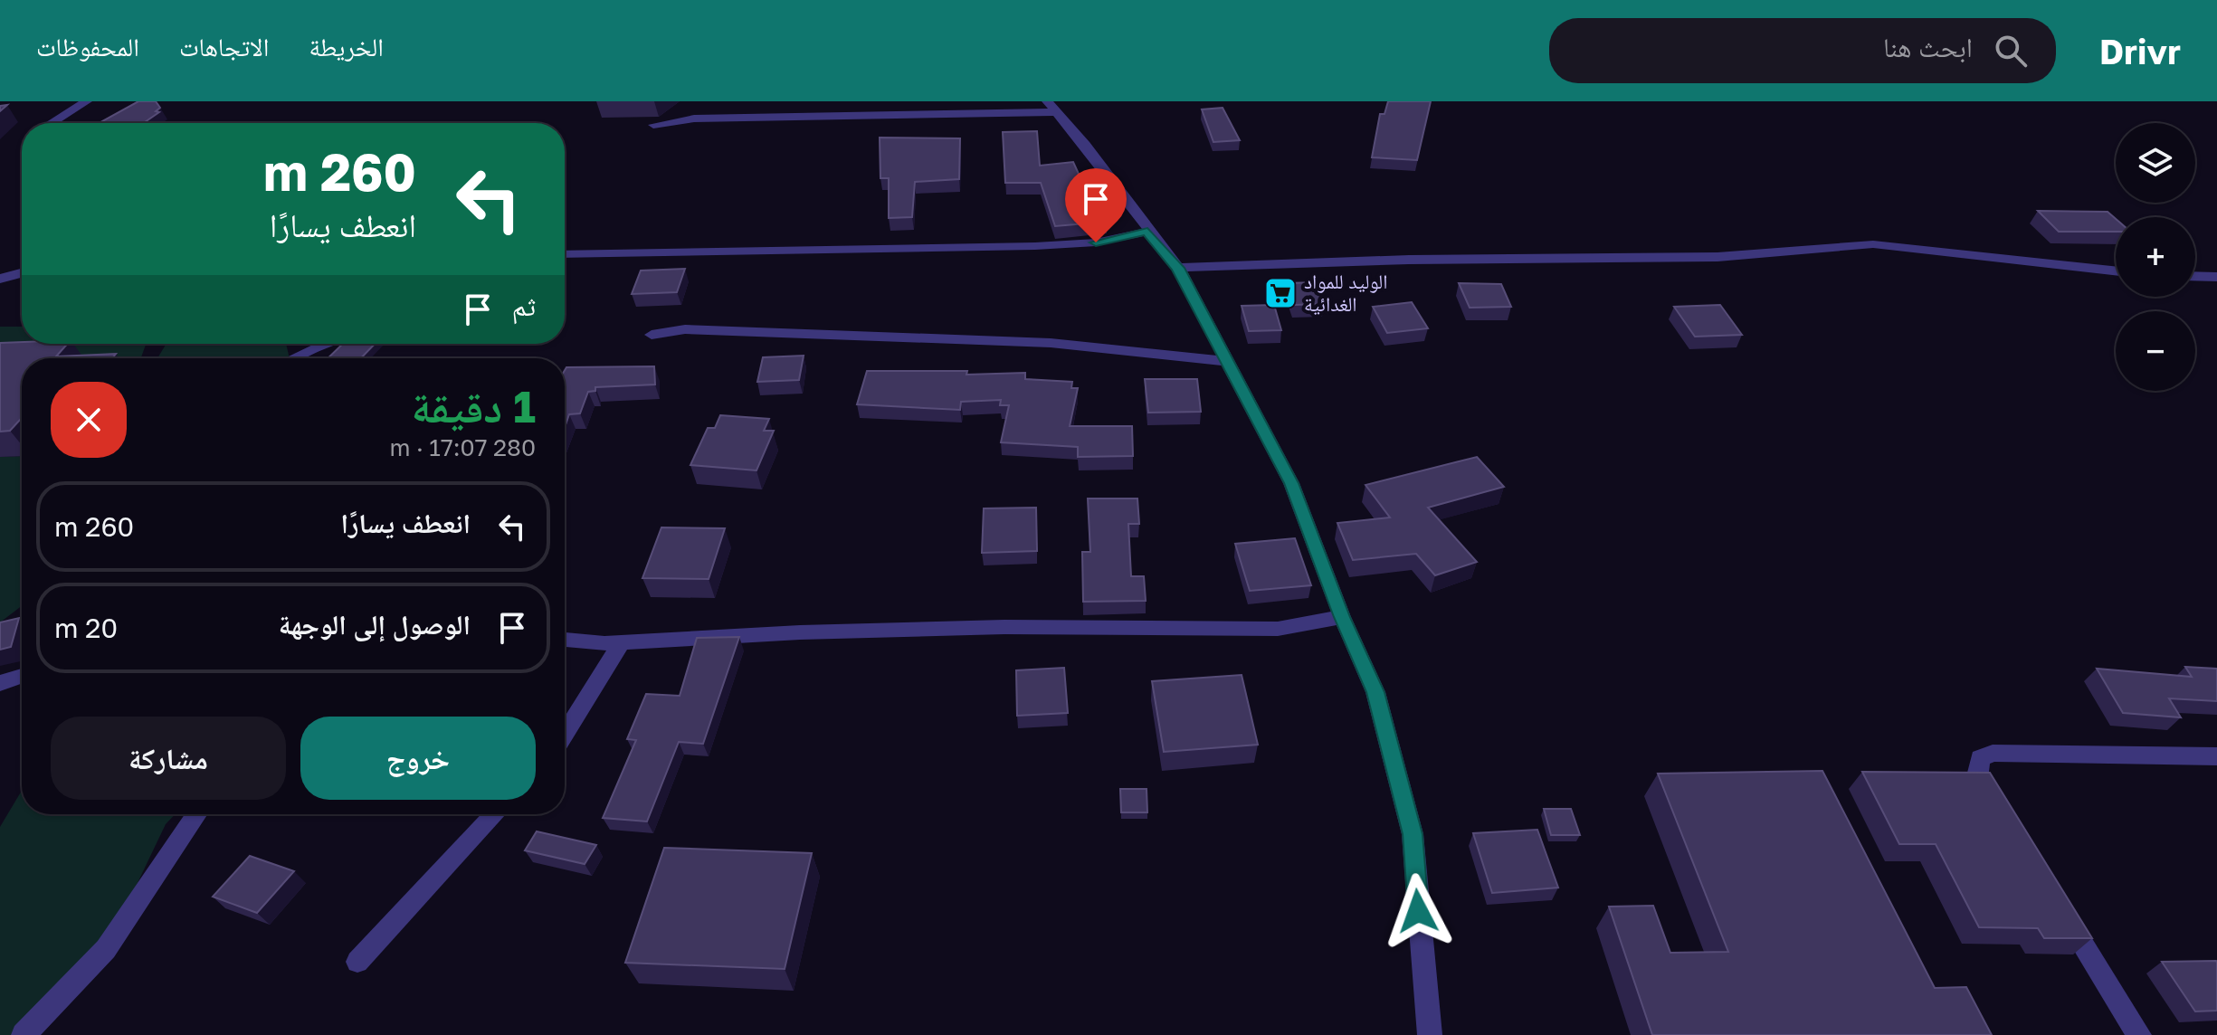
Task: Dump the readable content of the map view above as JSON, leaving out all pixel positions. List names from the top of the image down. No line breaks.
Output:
{"places":{"supermarket":["الوليد للمواد الغدائية"]},"page":{"header":"Drivr","search":"ابحث هنا","nav":["الخريطة","الاتجاهات","المحفوظات"],"map_buttons":["+","−"],"turn":["260 m","انعطف يسارًا"],"then":"ثم","heading":["1 دقيقة","280 m · 17:07"],"list":[{"name":"انعطف يسارًا","value":"260 m"},{"name":"الوصول إلى الوجهة","value":"20 m"}],"buttons":["خروج","مشاركة"]}}
